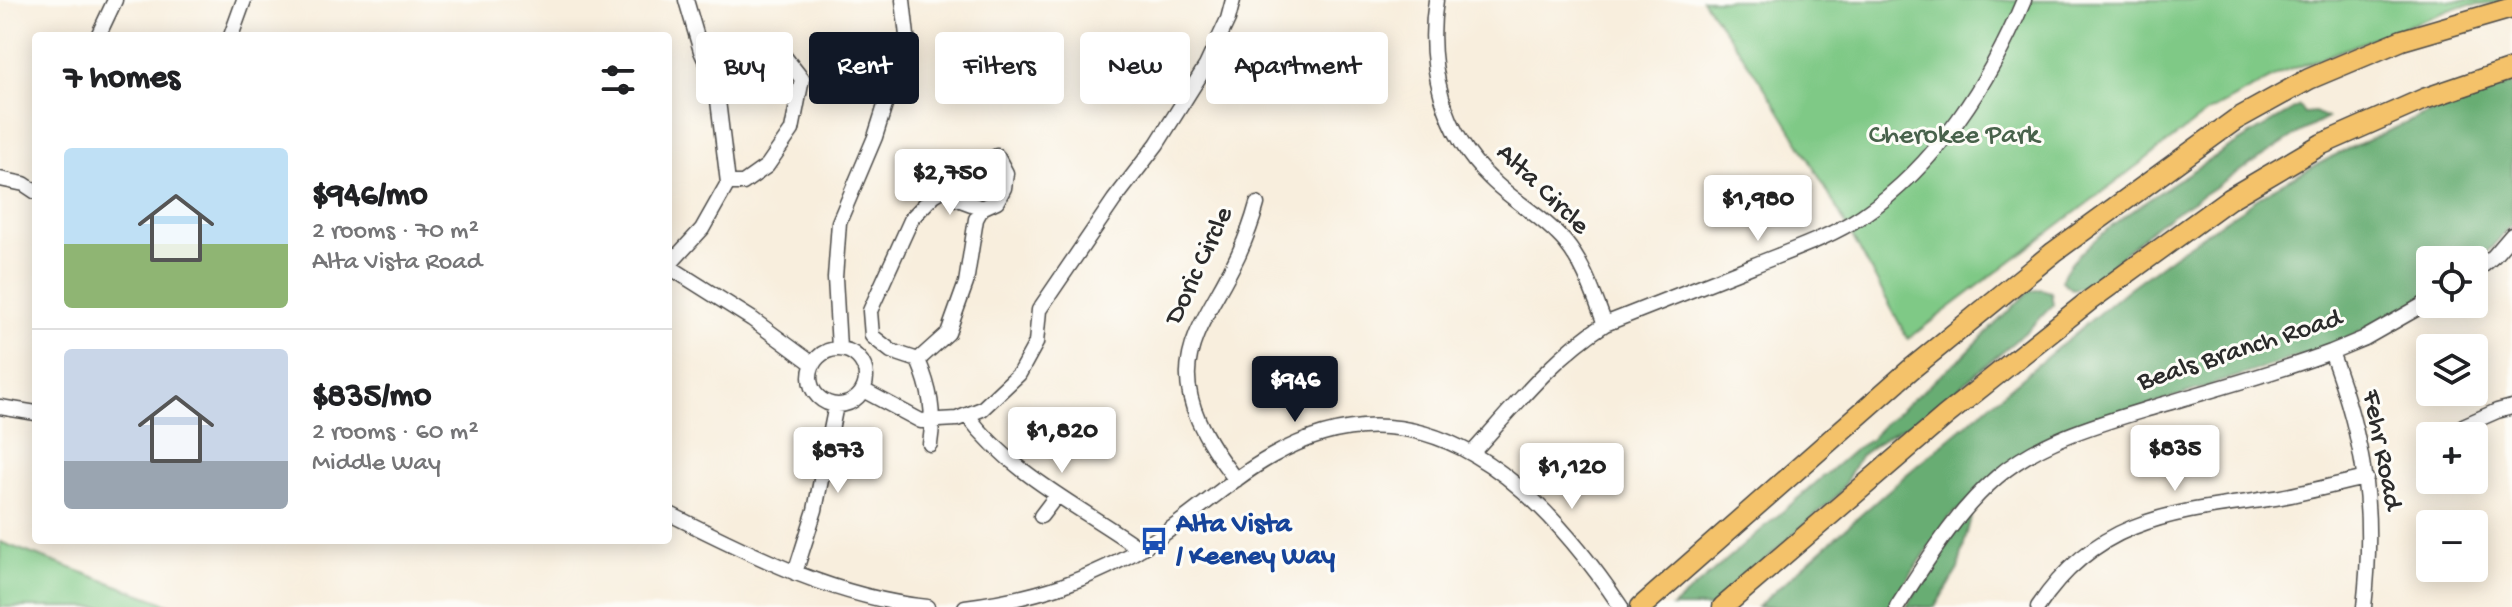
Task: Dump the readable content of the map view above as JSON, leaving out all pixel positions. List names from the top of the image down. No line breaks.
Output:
{"streets":{"street":["Alta Circle","Doric Circle","Beals Branch Road","Fehr Road"]},"crossings":[["Beals Branch Road","Fehr Road"]],"parks":["Cherokee Park"],"places":{"bus stop":["Alta Vista / Keeney Way"]},"page":{"chip":["Buy","Rent","Filters","New","Apartment"],"heading":"7 homes","list":[{"name":"$946/mo","note":"2 rooms · 70 m² · Alta Vista Road"},{"name":"$835/mo","note":"2 rooms · 60 m² · Middle Way"}],"price":["$2,750","$1,980","$946","$1,820","$835","$873","$1,120"],"map_buttons":["+","−"]}}
